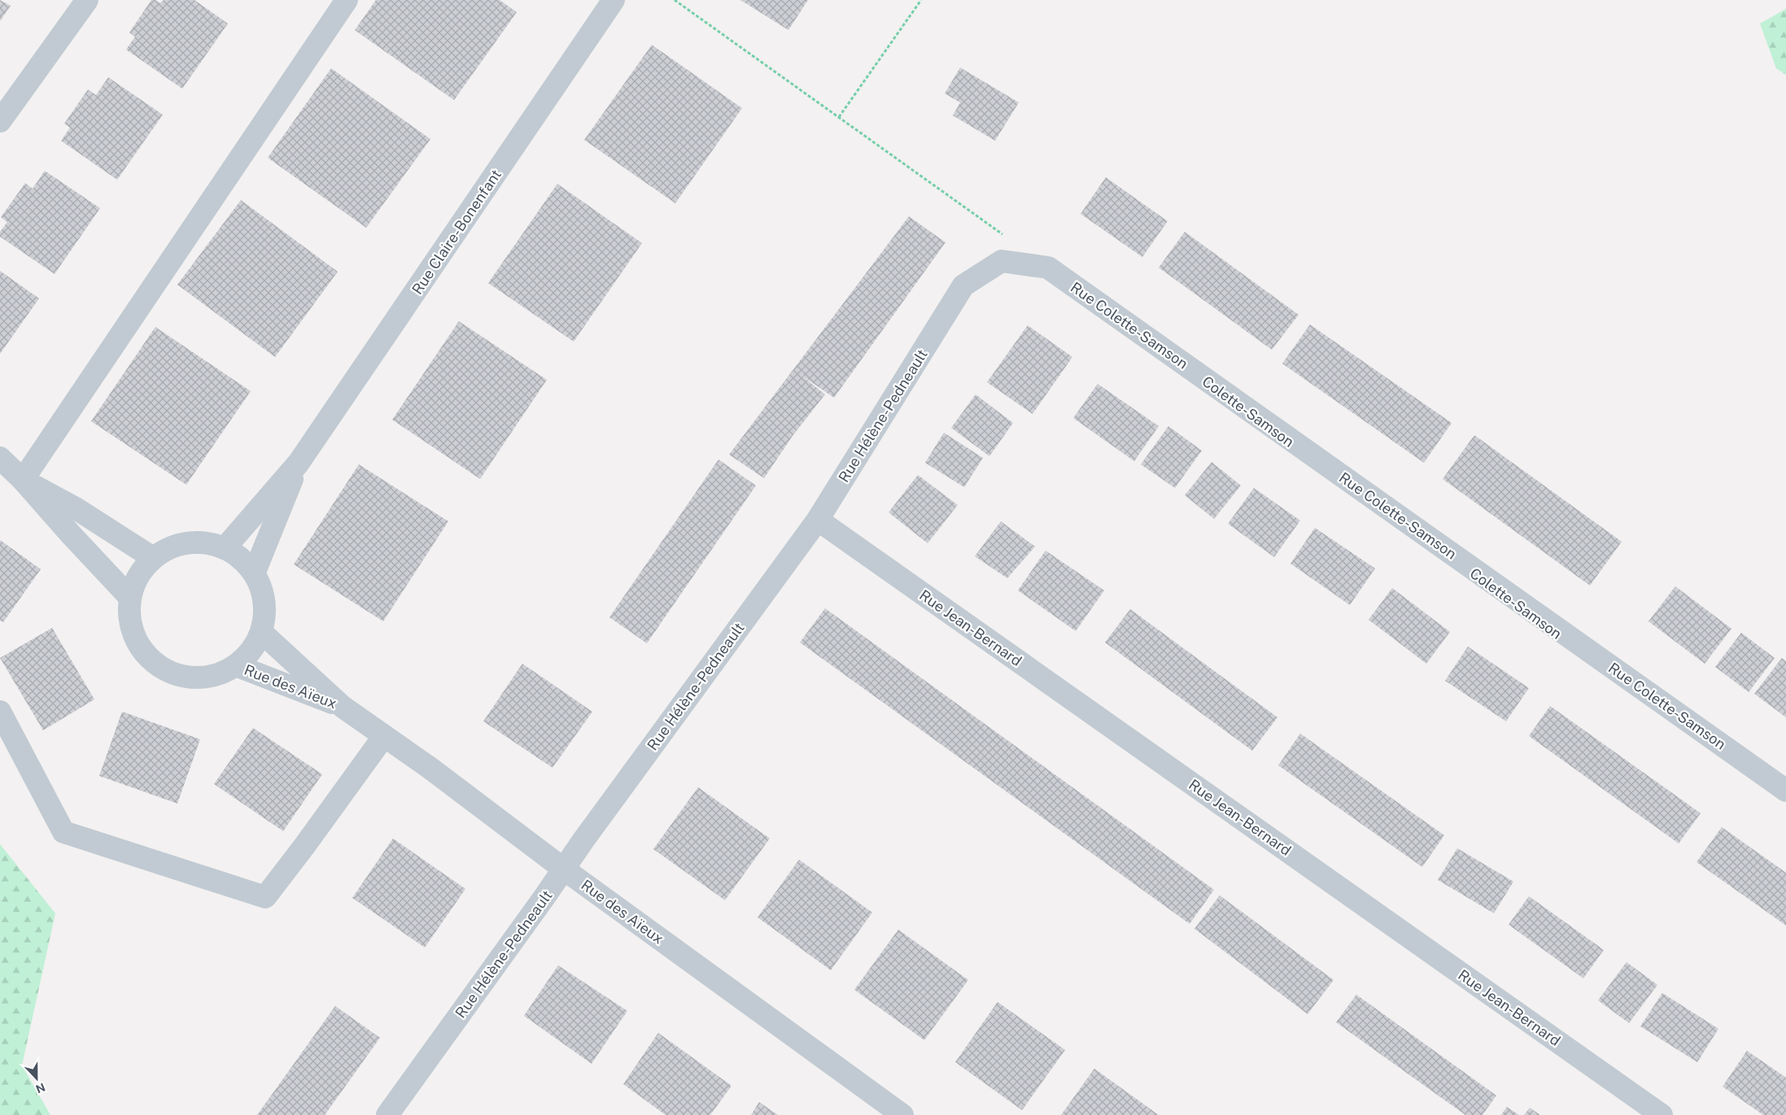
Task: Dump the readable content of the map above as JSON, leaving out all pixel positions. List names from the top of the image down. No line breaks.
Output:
{"streets":{"street":["Rue Claire-Bonenfant","Rue Colette-Samson","Colette-Samson","Rue Hélène-Pedneault","Rue Jean-Bernard","Rue des Aïeux"]},"crossings":[["Rue Claire-Bonenfant","Rue des Aïeux"],["Rue Colette-Samson","Colette-Samson"],["Rue Colette-Samson","Rue Hélène-Pedneault"],["Rue Hélène-Pedneault","Rue Jean-Bernard"],["Rue Hélène-Pedneault","Rue des Aïeux"]],"north":"bottom"}
